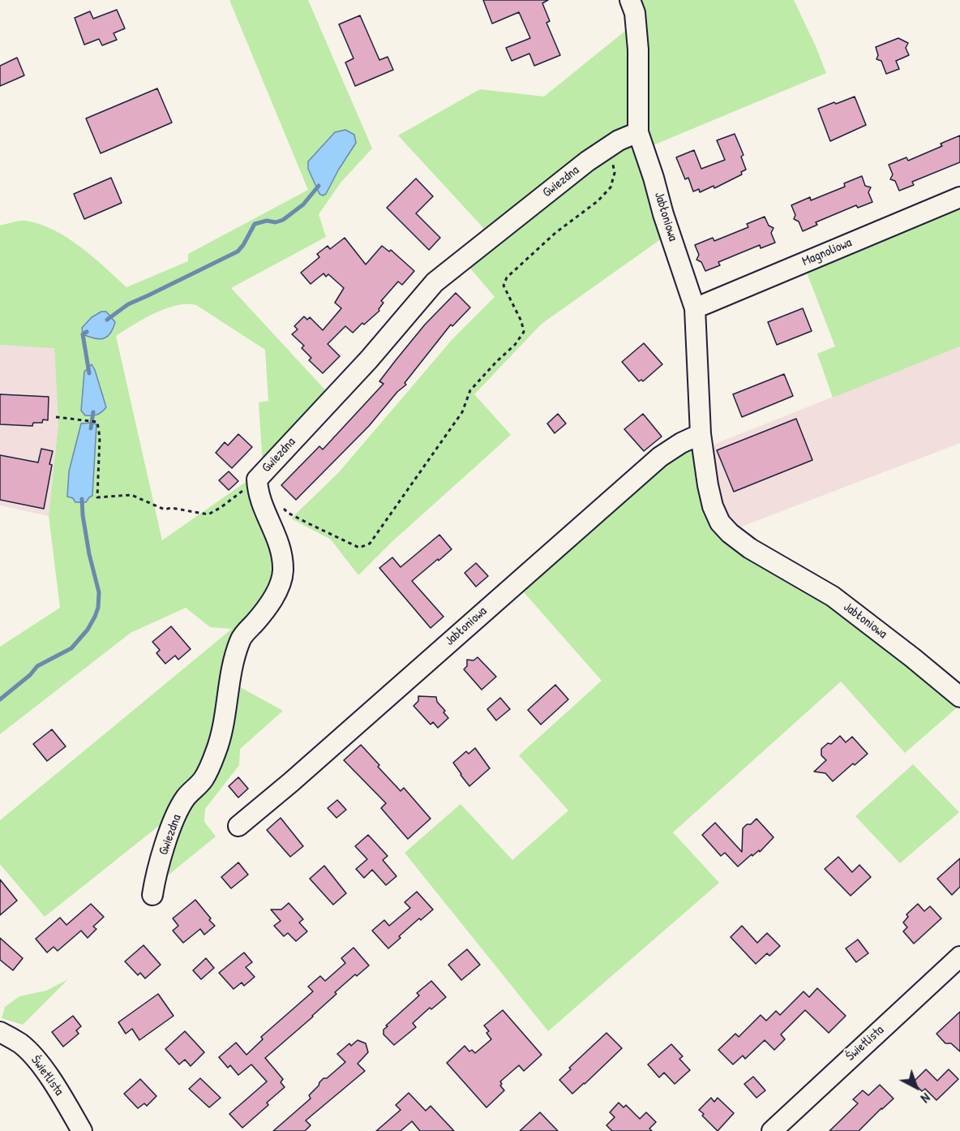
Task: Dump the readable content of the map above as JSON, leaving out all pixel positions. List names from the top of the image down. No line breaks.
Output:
{"streets":{"street":["Gwiezdna","Jabłoniowa","Magnoliowa","Świetlista"]},"crossings":[["Gwiezdna","Jabłoniowa"],["Jabłoniowa","Magnoliowa"]],"north":"bottom right"}
